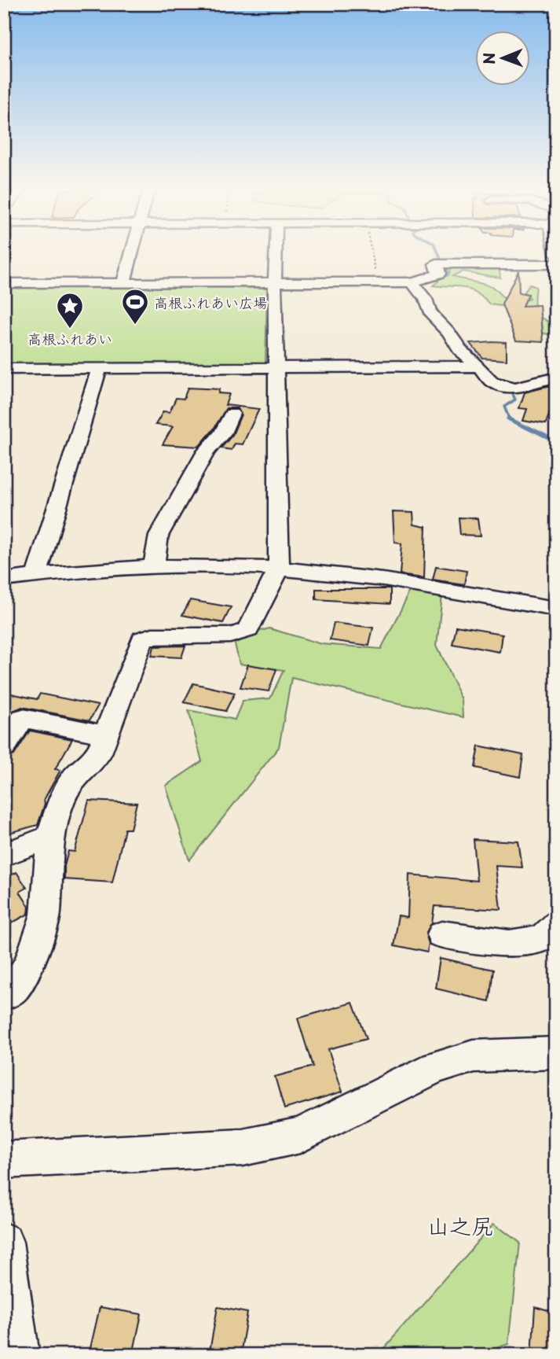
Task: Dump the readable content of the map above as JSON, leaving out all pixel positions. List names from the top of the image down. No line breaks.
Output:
{"districts":["山之尻"],"places":{"sports":["高根ふれあい広場"],"place":["高根ふれあい"]},"north":"left"}
